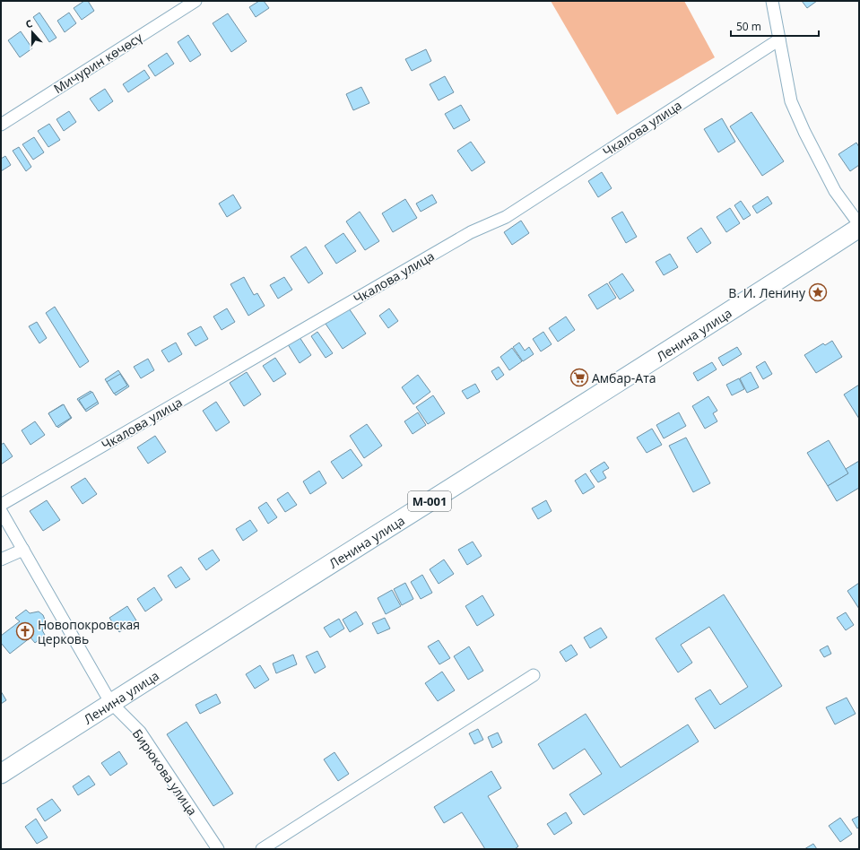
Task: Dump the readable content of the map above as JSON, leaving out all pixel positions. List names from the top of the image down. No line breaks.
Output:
{"streets":{"main road":["Ленина улица","М-001"],"street":["Мичурин көчөсү","Чкалова улица","Бирюкова улица"]},"crossings":[["Ленина улица","Бирюкова улица"]],"places":{"place":["В. И. Ленину"],"supermarket":["Амбар-Ата"],"church":["Новопокровская церковь"]},"scale_bar":"50 m","north":"top"}
